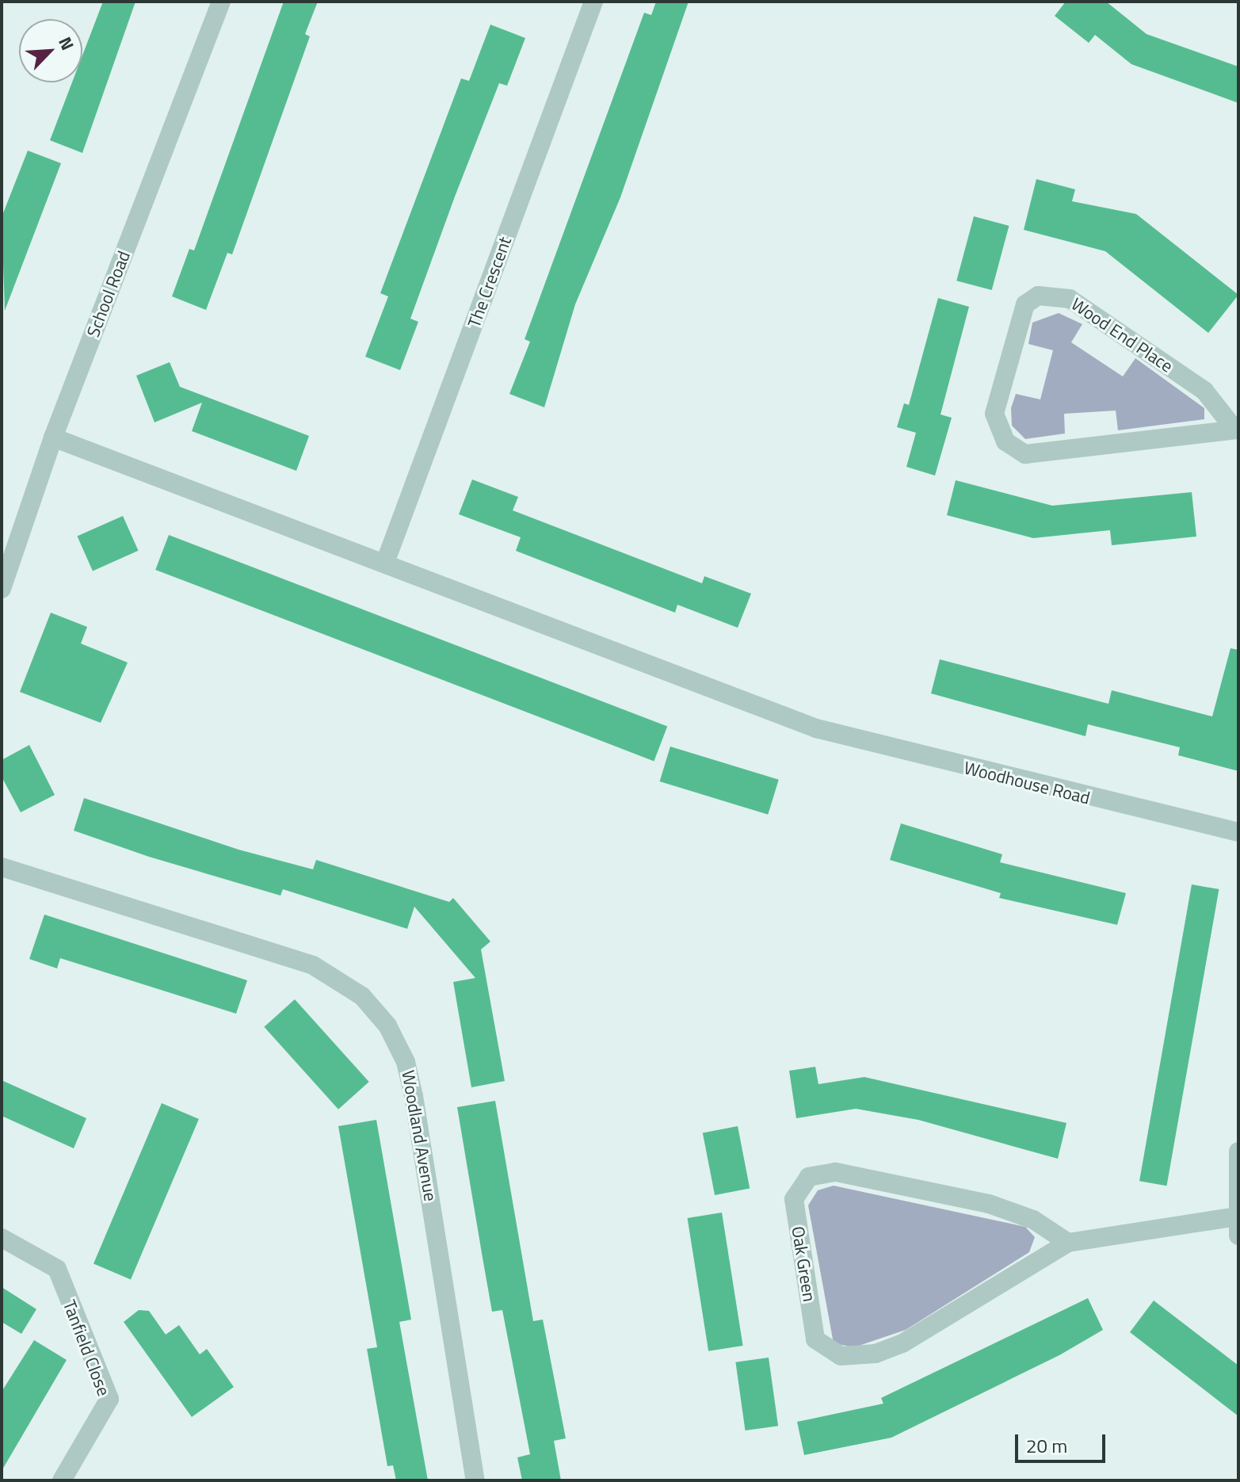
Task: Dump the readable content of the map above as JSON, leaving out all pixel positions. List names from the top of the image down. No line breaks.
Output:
{"streets":{"street":["The Crescent","School Road","Wood End Place","Woodhouse Road","Woodland Avenue","Oak Green","Tanfield Close"]},"crossings":[["The Crescent","Woodhouse Road"]],"scale_bar":"20 m","north":"top right"}
